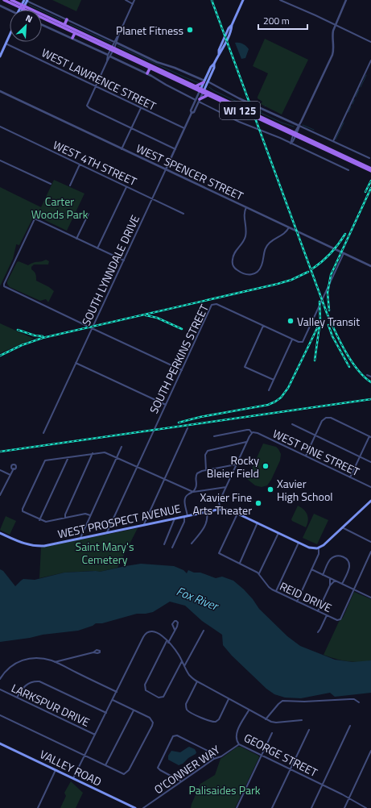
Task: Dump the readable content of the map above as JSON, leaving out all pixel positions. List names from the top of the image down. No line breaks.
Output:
{"streets":{"main road":["WI 125","WEST PROSPECT AVENUE","VALLEY ROAD"],"street":["WEST LAWRENCE STREET","WEST 4TH STREET","WEST SPENCER STREET","SOUTH LYNNDALE DRIVE","SOUTH PERKINS STREET","WEST PINE STREET","REID DRIVE","LARKSPUR DRIVE","GEORGE STREET","O'CONNER WAY"]},"crossings":[["WEST LAWRENCE STREET","SOUTH LYNNDALE DRIVE"],["WI 125","SOUTH LYNNDALE DRIVE"],["WEST 4TH STREET","SOUTH LYNNDALE DRIVE"],["WEST SPENCER STREET","SOUTH LYNNDALE DRIVE"],["SOUTH PERKINS STREET","WEST PROSPECT AVENUE"],["WEST PROSPECT AVENUE","REID DRIVE"],["GEORGE STREET","O'CONNER WAY"]],"water":["Fox River"],"parks":["Carter Woods Park","Saint Mary's Cemetery","Palisaides Park"],"places":["Planet Fitness","Valley Transit","Rocky Bleier Field","Xavier High School","Xavier Fine Arts Theater"],"scale_bar":"200 m","north":"top right"}
